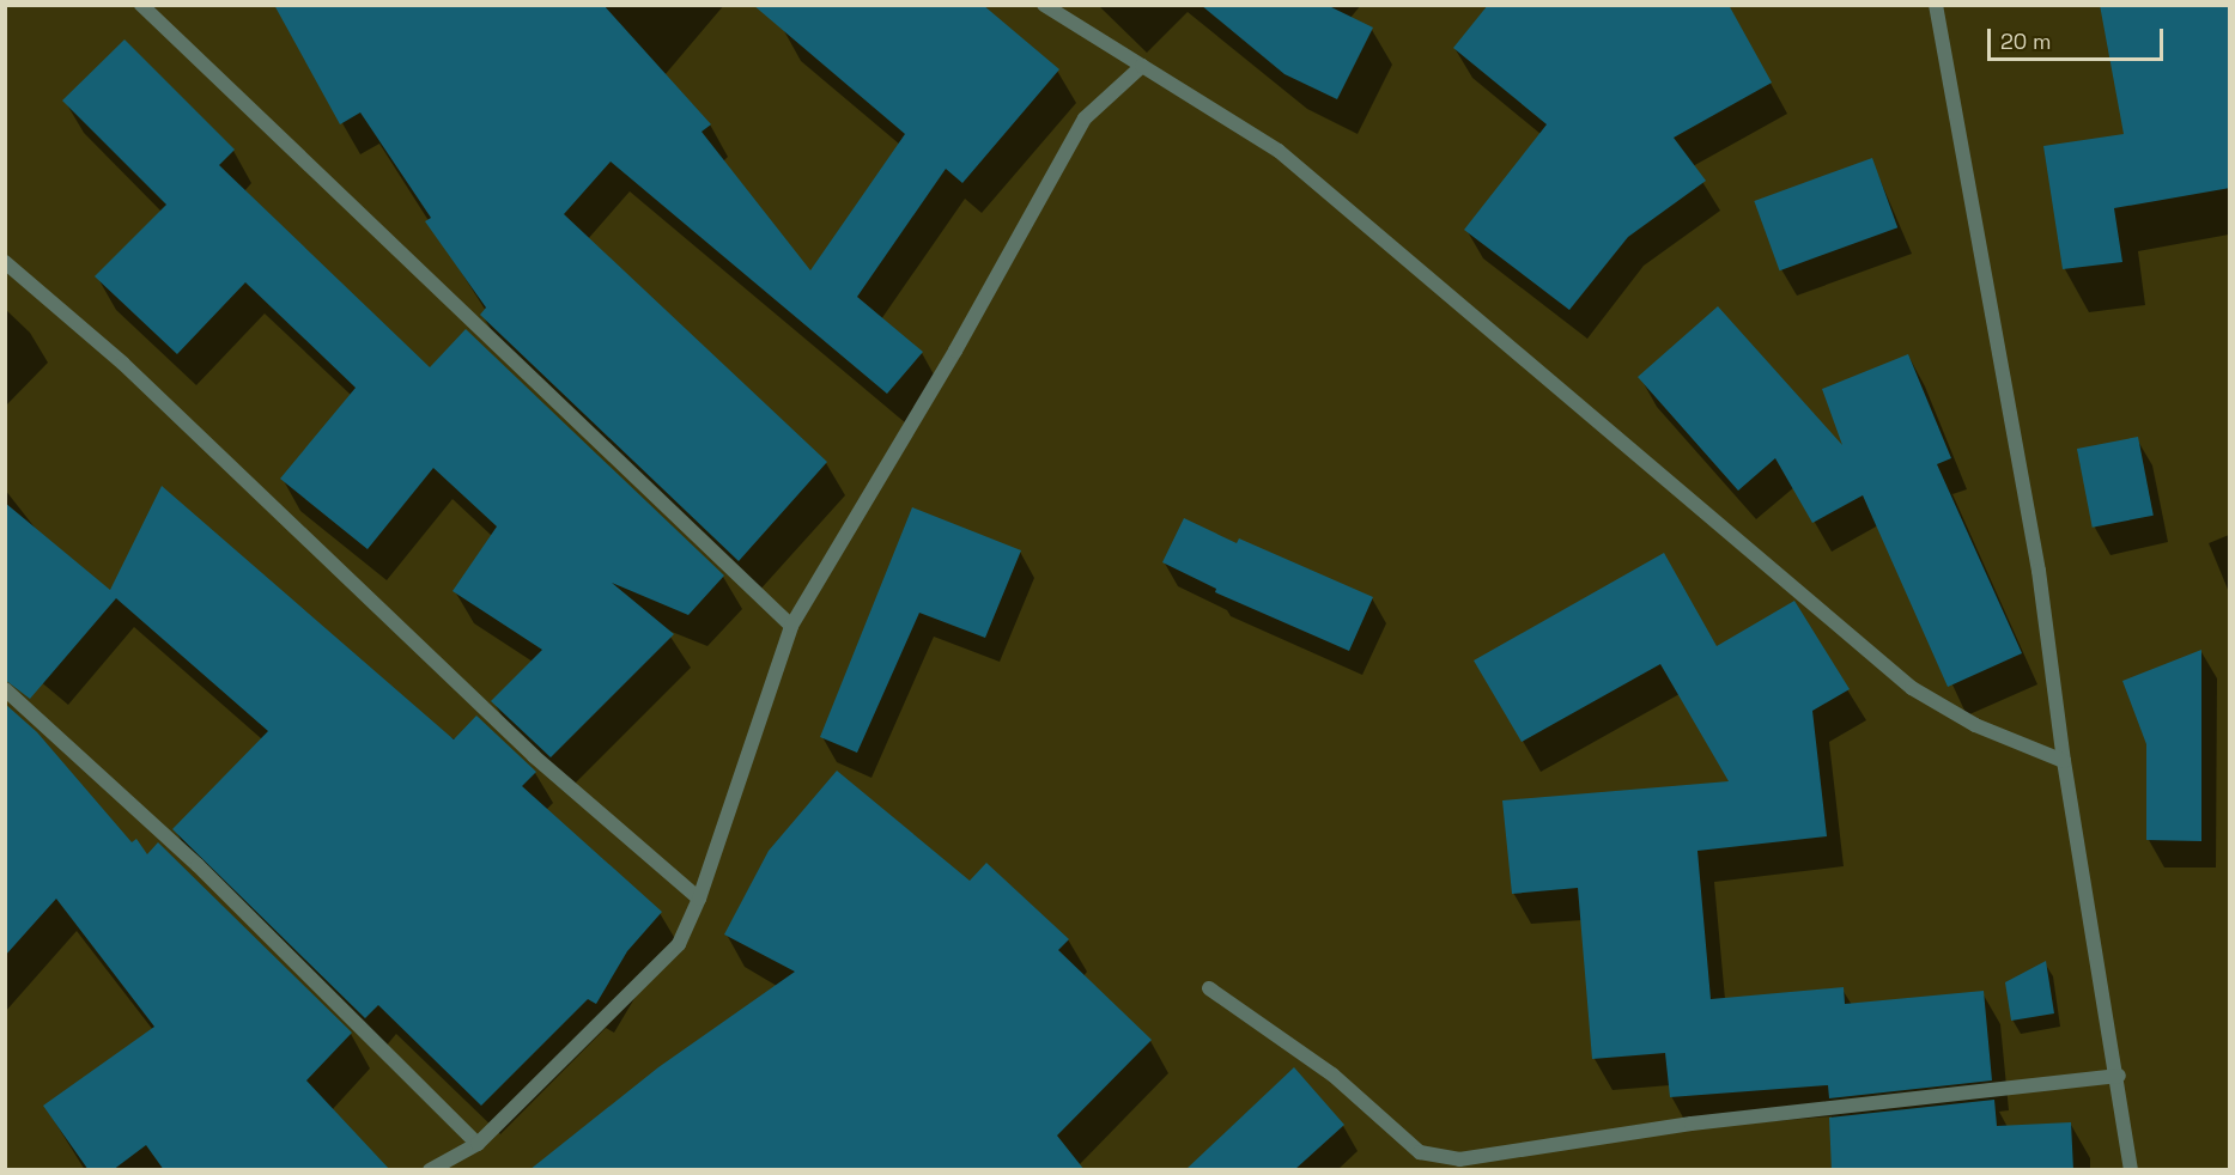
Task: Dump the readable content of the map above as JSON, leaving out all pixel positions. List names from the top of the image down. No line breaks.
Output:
{"scale_bar":"20 m"}
